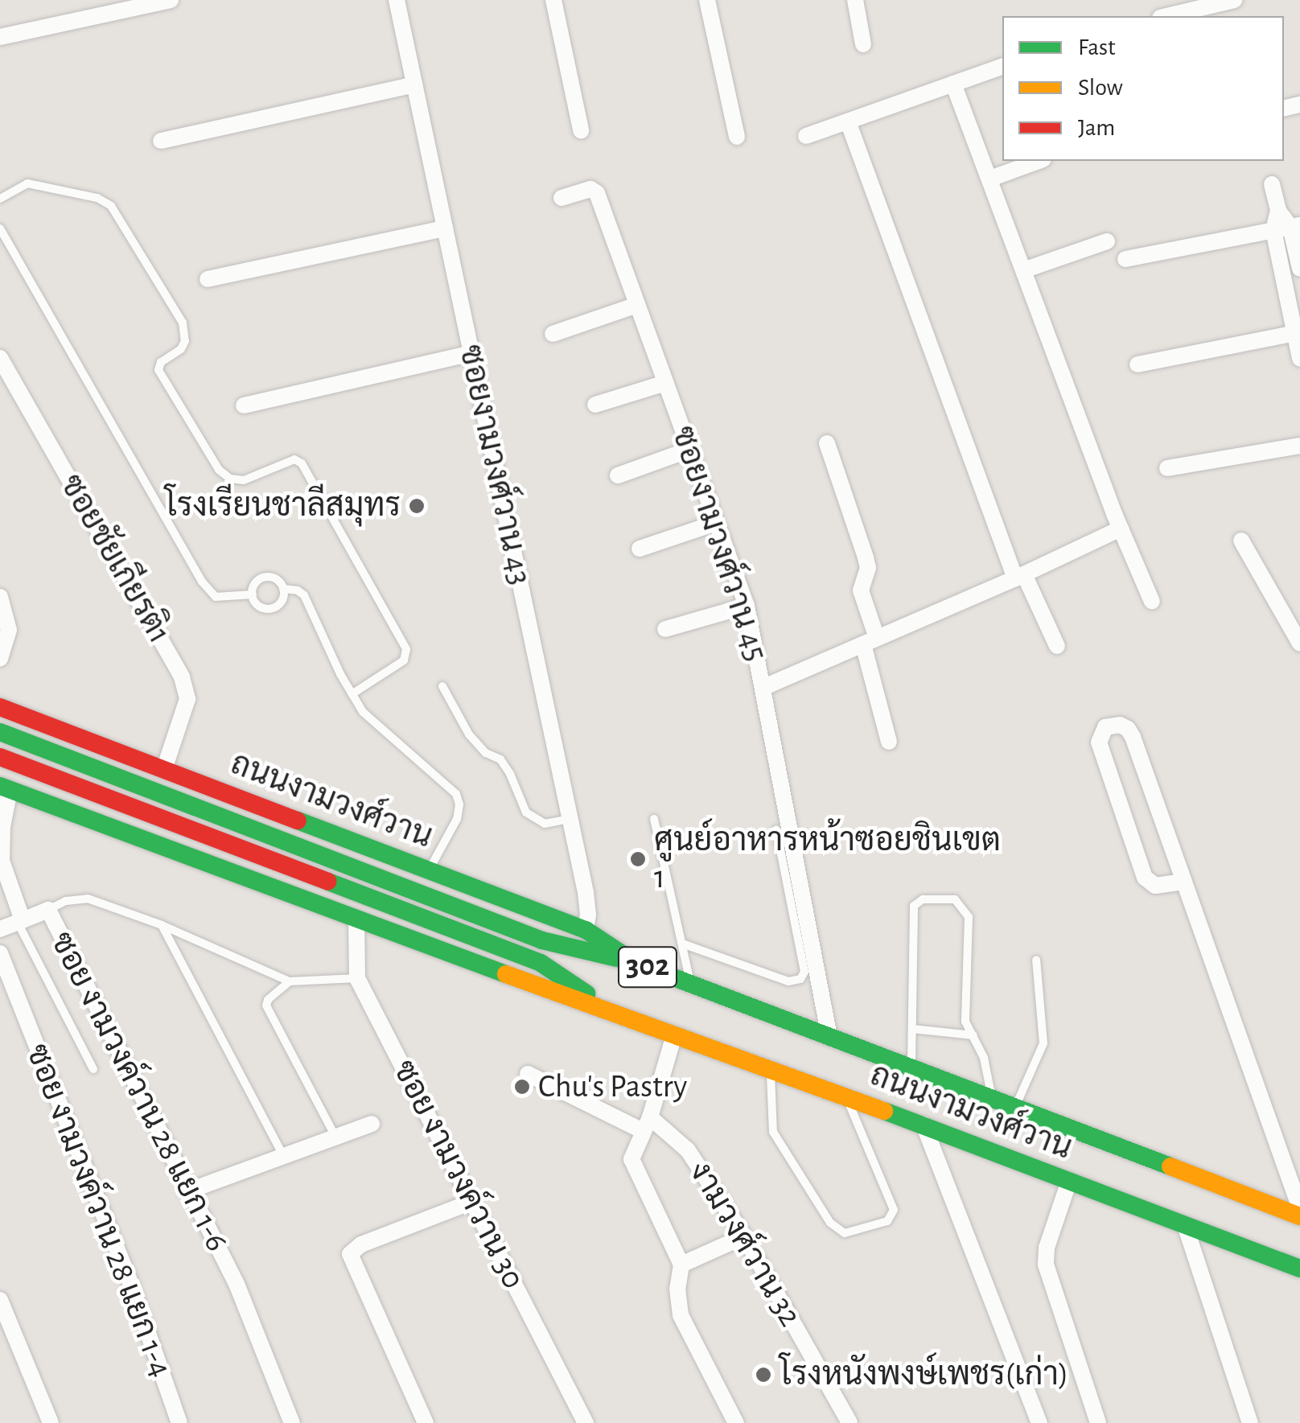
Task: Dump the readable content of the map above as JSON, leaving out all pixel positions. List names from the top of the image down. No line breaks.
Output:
{"streets":{"main road":["ถนนงามวงศ์วาน","302"],"street":["ซอยงามวงศ์วาน 43","ซอยงามวงศ์วาน 45","ซอยชัยเกียรติ1","ซอย งามวงค์วาน 28 แยก 1-6","ซอย งามวงค์วาน 30","ซอย งามวงค์วาน 28 แยก 1-4","งามวงศ์วาน 32"]},"crossings":[["ซอยงามวงศ์วาน 43","ถนนงามวงศ์วาน"],["ซอยงามวงศ์วาน 45","ถนนงามวงศ์วาน"],["ซอยชัยเกียรติ1","ถนนงามวงศ์วาน"],["ถนนงามวงศ์วาน","ซอย งามวงค์วาน 28 แยก 1-6"],["ถนนงามวงศ์วาน","ซอย งามวงค์วาน 30"],["ถนนงามวงศ์วาน","งามวงศ์วาน 32"]],"places":["โรงเรียนชาลีสมุทร","ศูนย์อาหารหน้าซอยชินเขต 1","Chu's Pastry","โรงหนังพงษ์เพชร(เก่า)"],"legend":["Fast","Slow","Jam"]}
